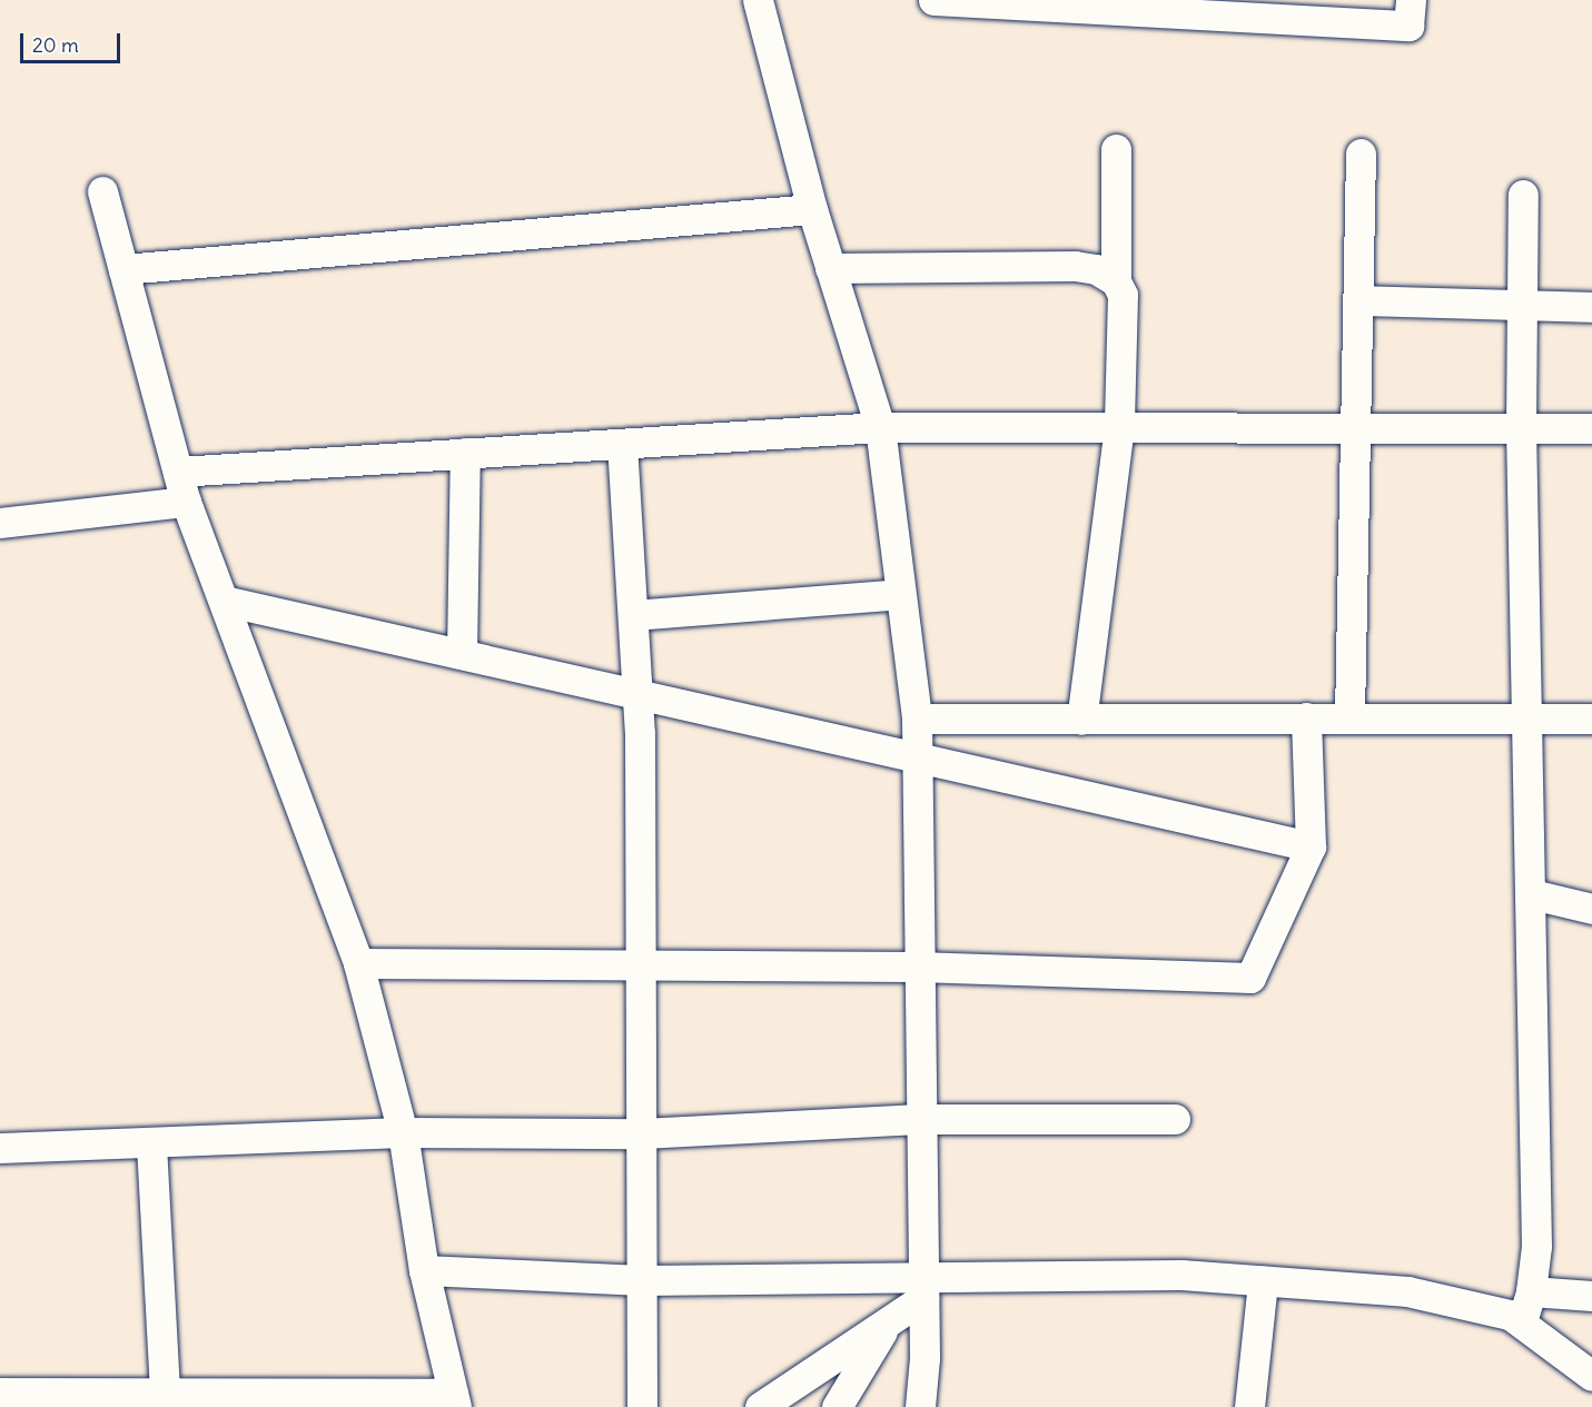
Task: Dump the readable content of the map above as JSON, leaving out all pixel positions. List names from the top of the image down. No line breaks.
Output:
{"scale_bar":"20 m"}
